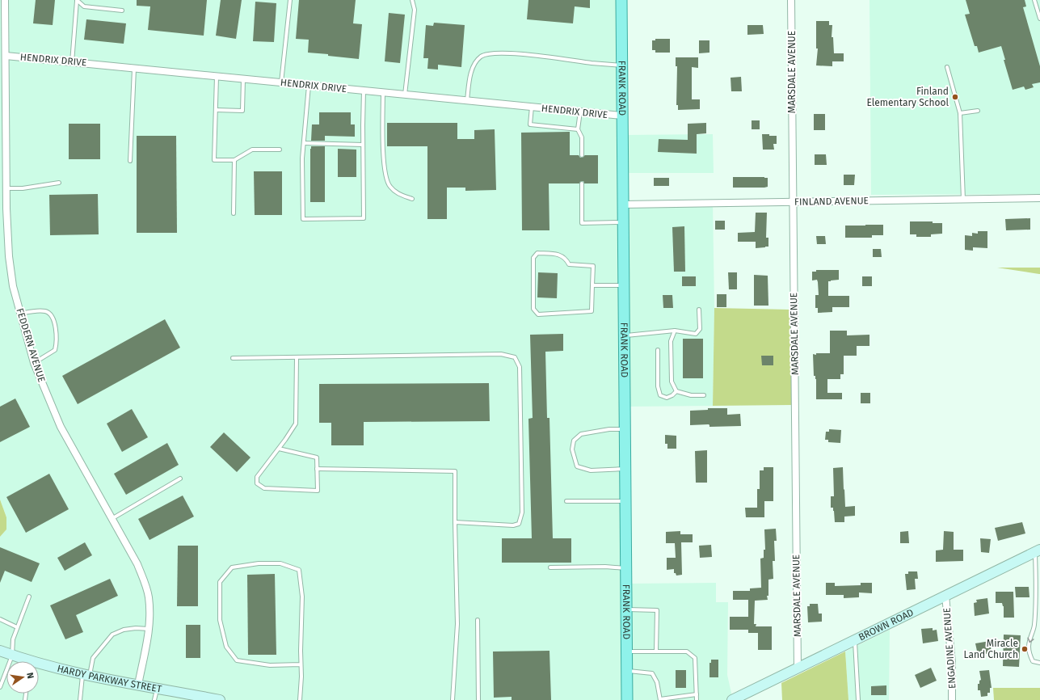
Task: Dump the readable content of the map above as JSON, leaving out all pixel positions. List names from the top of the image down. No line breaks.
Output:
{"streets":{"main road":["FRANK ROAD","BROWN ROAD","HARDY PARKWAY STREET"],"street":["HENDRIX DRIVE","MARSDALE AVENUE","FINLAND AVENUE","FEDDERN AVENUE","ENGADINE AVENUE"]},"crossings":[["HENDRIX DRIVE","FRANK ROAD"],["HENDRIX DRIVE","FEDDERN AVENUE"],["MARSDALE AVENUE","FINLAND AVENUE"],["MARSDALE AVENUE","BROWN ROAD"],["FRANK ROAD","FINLAND AVENUE"],["FEDDERN AVENUE","HARDY PARKWAY STREET"],["BROWN ROAD","ENGADINE AVENUE"]],"places":["Finland Elementary School","Miracle Land Church"],"north":"right"}
